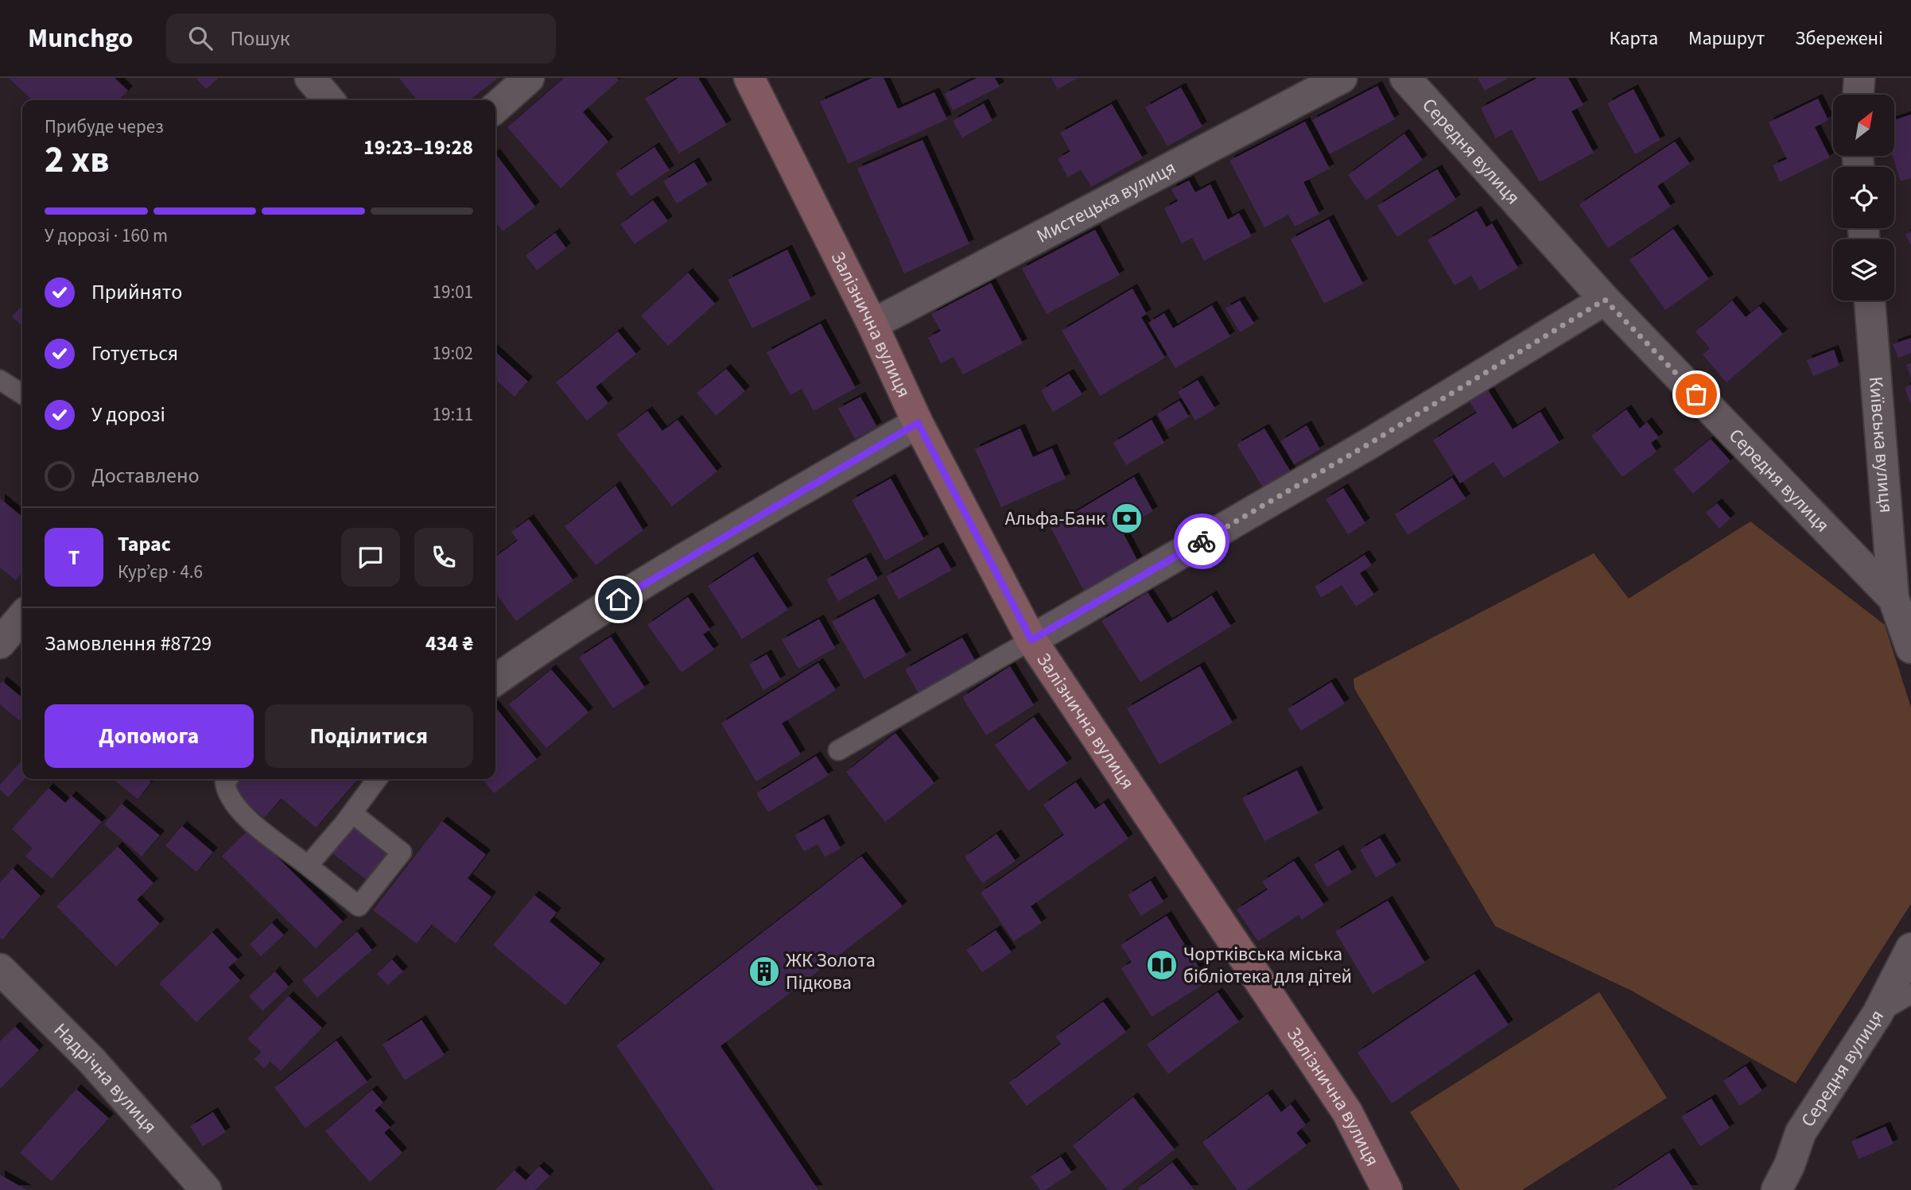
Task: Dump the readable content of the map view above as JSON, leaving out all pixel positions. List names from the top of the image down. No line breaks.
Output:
{"streets":{"street":["Середня вулиця","Мистецька вулиця","Залізнична вулиця","Київська вулиця","Надрічна вулиця"]},"crossings":[["Середня вулиця","Київська вулиця"],["Мистецька вулиця","Залізнична вулиця"]],"places":{"bank":["Альфа-Банк"],"library":["Чортківська міська бібліотека для дітей"],"building":["ЖК Золота Підкова"]},"north":"top right","page":{"header":"Munchgo","search":"Пошук","nav":["Карта","Маршрут","Збережені"],"heading":["2 хв","Прибуде через","19:23–19:28"],"panel":["Тарас","Кур’єр · 4.6","Замовлення #8729","434 ₴"],"bar":"У дорозі · 160 m","list":[["Прийнято","19:01"],["Готується","19:02"],["У дорозі","19:11"],"Доставлено"],"round":"Т","buttons":["Допомога","Поділитися"]}}
